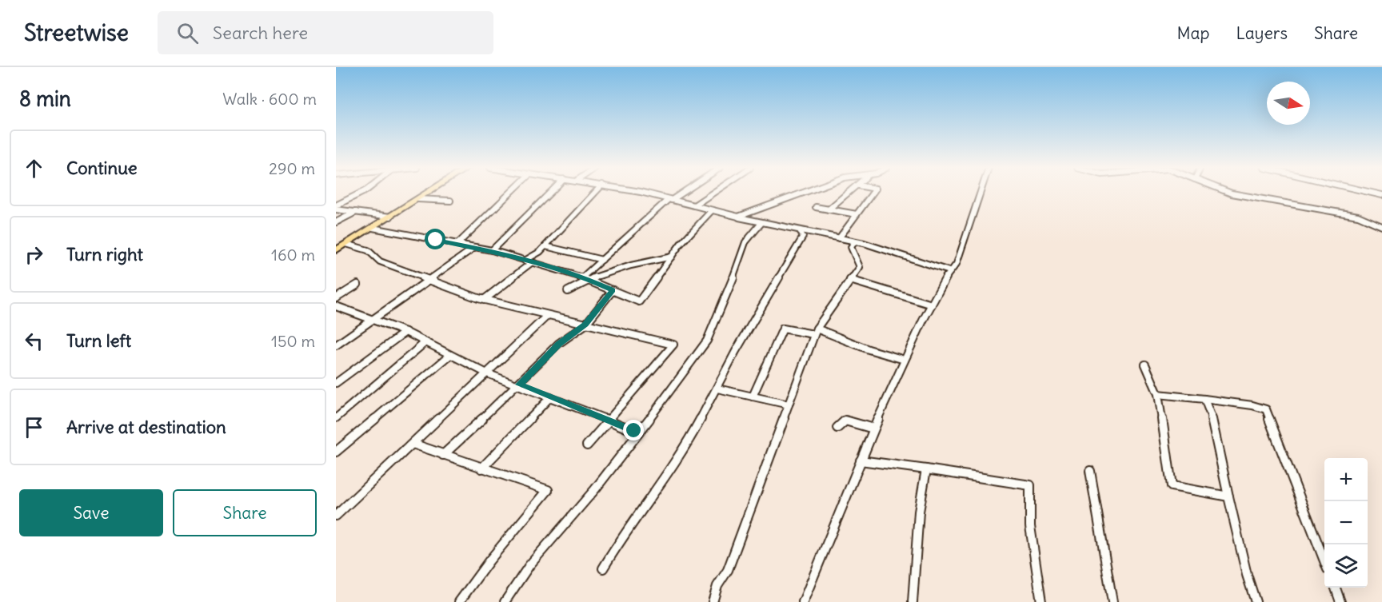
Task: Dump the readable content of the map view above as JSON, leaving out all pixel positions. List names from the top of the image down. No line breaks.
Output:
{"north":"right","page":{"header":"Streetwise","search":"Search here","nav":["Map","Layers","Share"],"heading":["8 min","Walk · 600 m"],"list":[["Continue","290 m"],["Turn right","160 m"],["Turn left","150 m"],"Arrive at destination"],"map_buttons":["+","−"],"buttons":["Save","Share"]}}
